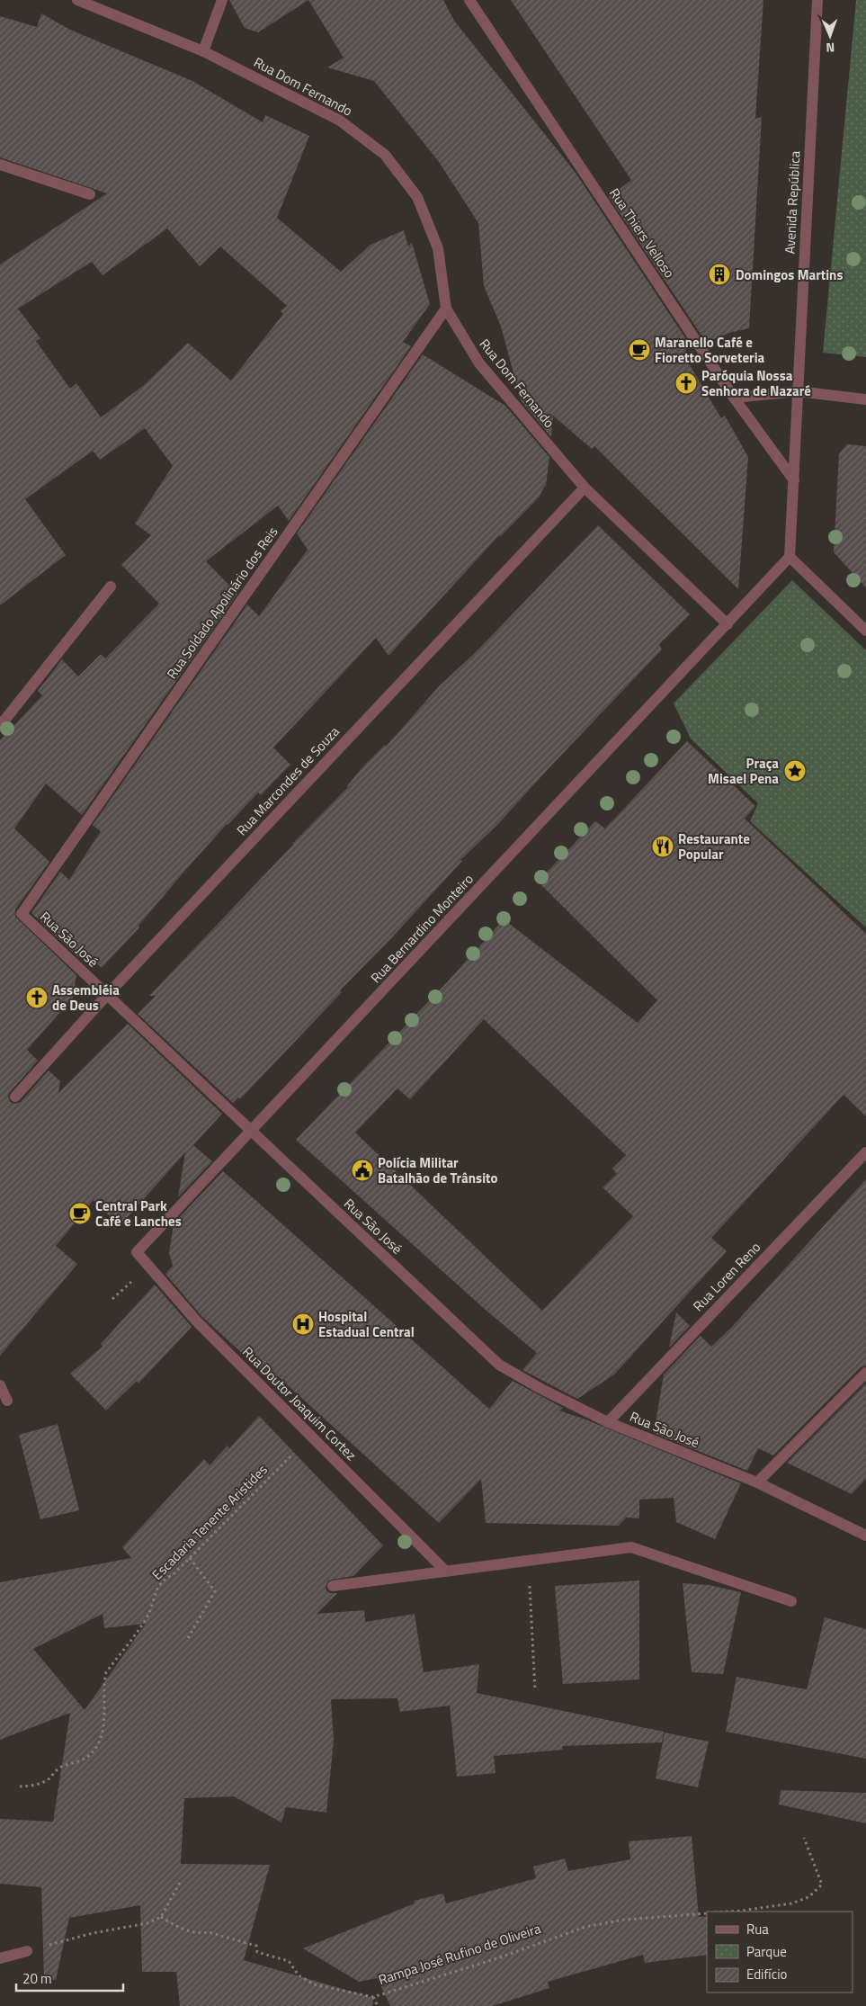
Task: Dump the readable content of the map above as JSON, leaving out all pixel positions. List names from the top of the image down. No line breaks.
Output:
{"streets":{"street":["Rua Dom Fernando","Avenida República","Rua Thiers Velloso","Rua Soldado Apolinário dos Reis","Rua Marcondes de Souza","Rua Bernardino Monteiro","Rua São José","Rua Loren Reno","Rua Doutor Joaquim Cortez"],"path":["Escadaria Tenente Aristides","Rampa José Rufino de Oliveira"]},"crossings":[["Rua Dom Fernando","Rua Soldado Apolinário dos Reis"],["Rua Dom Fernando","Rua Marcondes de Souza"],["Rua Dom Fernando","Rua Bernardino Monteiro"],["Avenida República","Rua Thiers Velloso"],["Rua Soldado Apolinário dos Reis","Rua São José"],["Rua Marcondes de Souza","Rua São José"],["Rua Bernardino Monteiro","Rua São José"],["Rua Bernardino Monteiro","Rua Doutor Joaquim Cortez"],["Rua São José","Rua Loren Reno"],["Rua Doutor Joaquim Cortez","Escadaria Tenente Aristides"]],"places":{"building":["Domingos Martins"],"cafe":["Maranello Café e Fioretto Sorveteria","Central Park Café e Lanches"],"church":["Paróquia Nossa Senhora de Nazaré","Assembléia de Deus"],"place":["Praça Misael Pena"],"restaurant":["Restaurante Popular"],"public building":["Polícia Militar Batalhão de Trânsito"],"hospital":["Hospital Estadual Central"]},"legend":["Rua","Parque","Edifício"],"scale_bar":"20 m","north":"bottom"}
